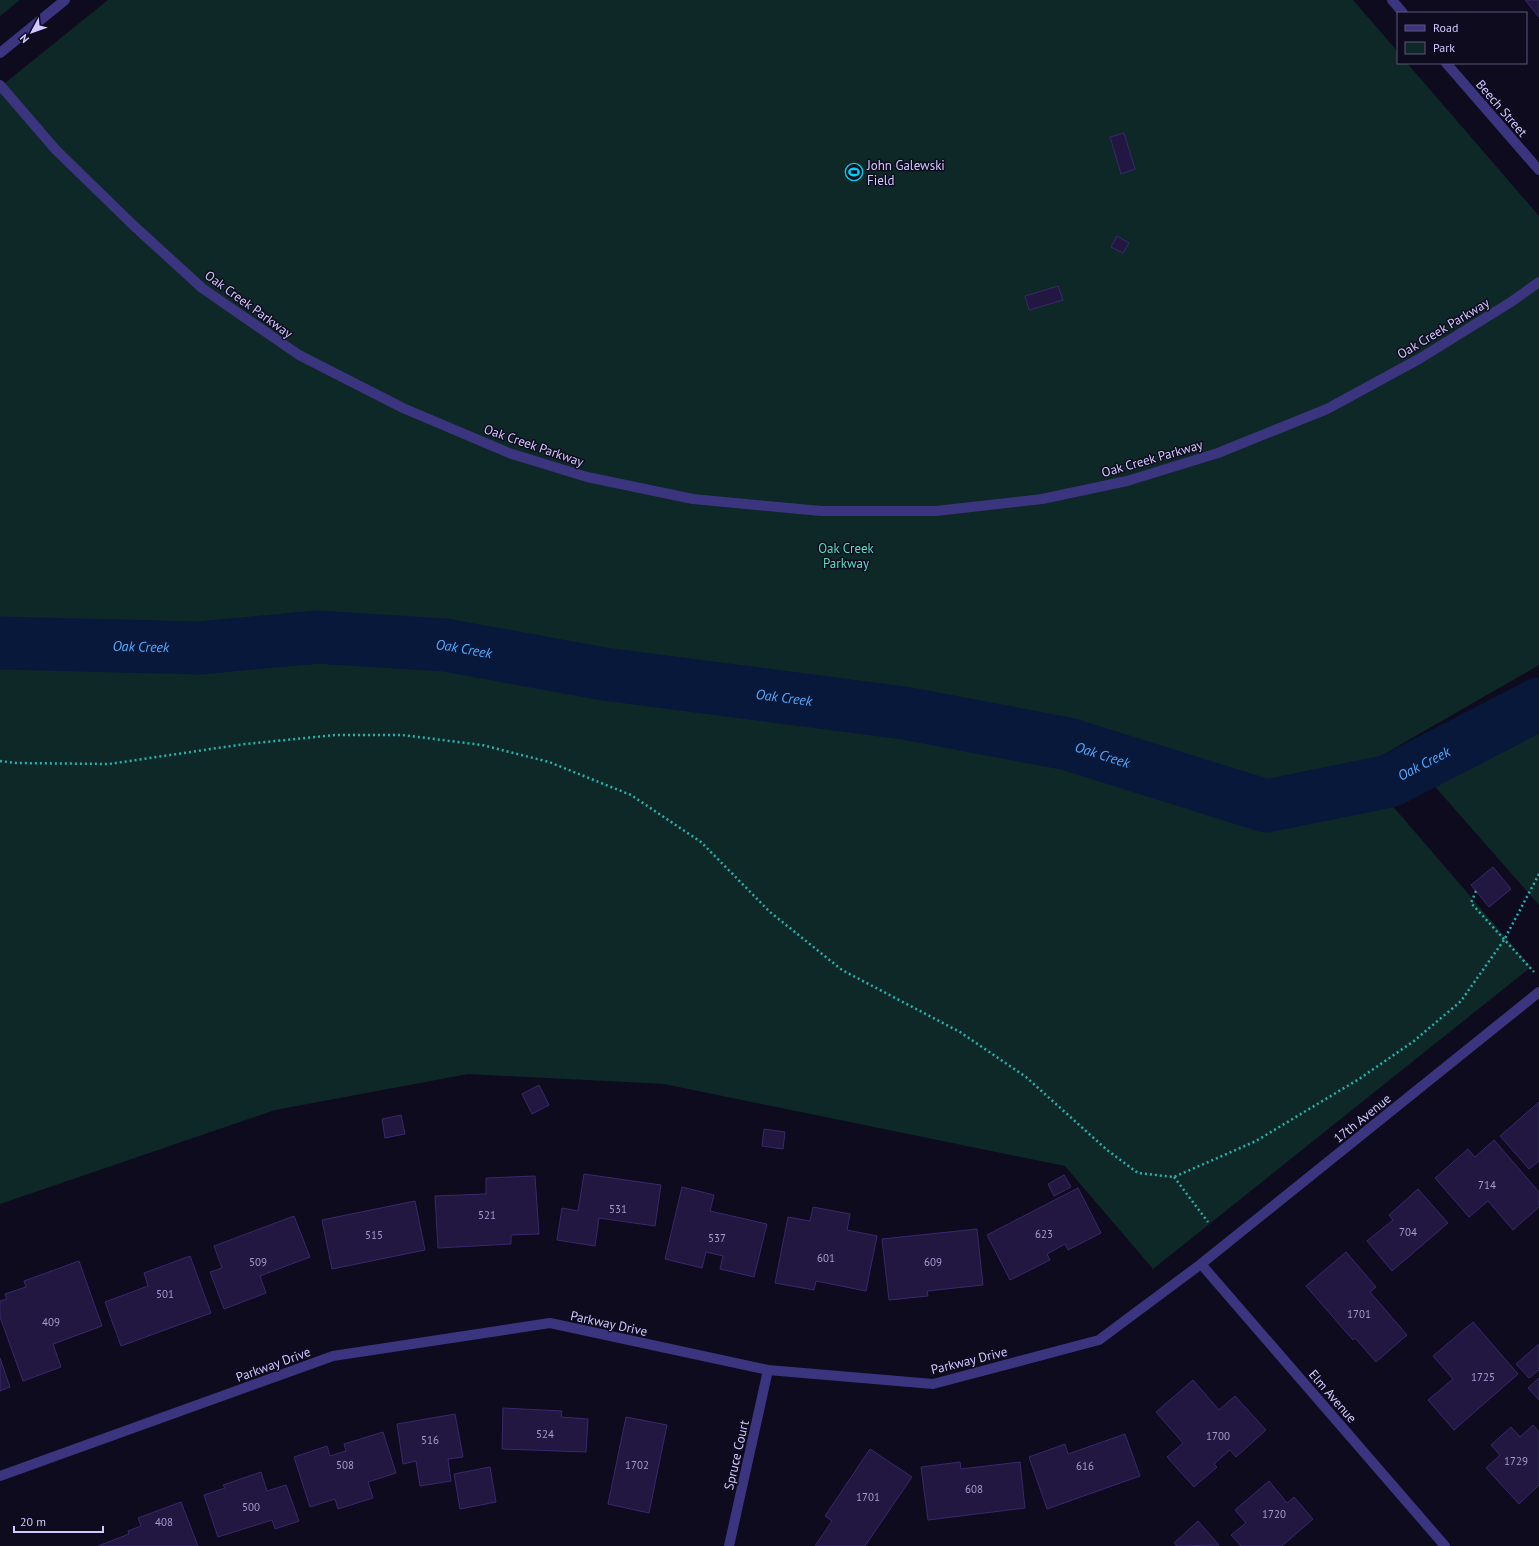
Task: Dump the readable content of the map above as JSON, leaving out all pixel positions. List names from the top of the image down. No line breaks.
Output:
{"streets":{"street":["Beech Street","Oak Creek Parkway","17th Avenue","Parkway Drive","Elm Avenue","Spruce Court"]},"crossings":[["17th Avenue","Parkway Drive"],["17th Avenue","Elm Avenue"],["Parkway Drive","Elm Avenue"],["Parkway Drive","Spruce Court"]],"water":["Oak Creek"],"parks":["Oak Creek Parkway"],"places":{"sports":["John Galewski Field"]},"house_numbers":["714","531","521","704","623","515","537","601","509","609","501","1701","409","1725","524","1700","516","1729","508","1702","616","608","1701","500","1720","408"],"legend":["Road","Park"],"scale_bar":"20 m","north":"bottom left"}
